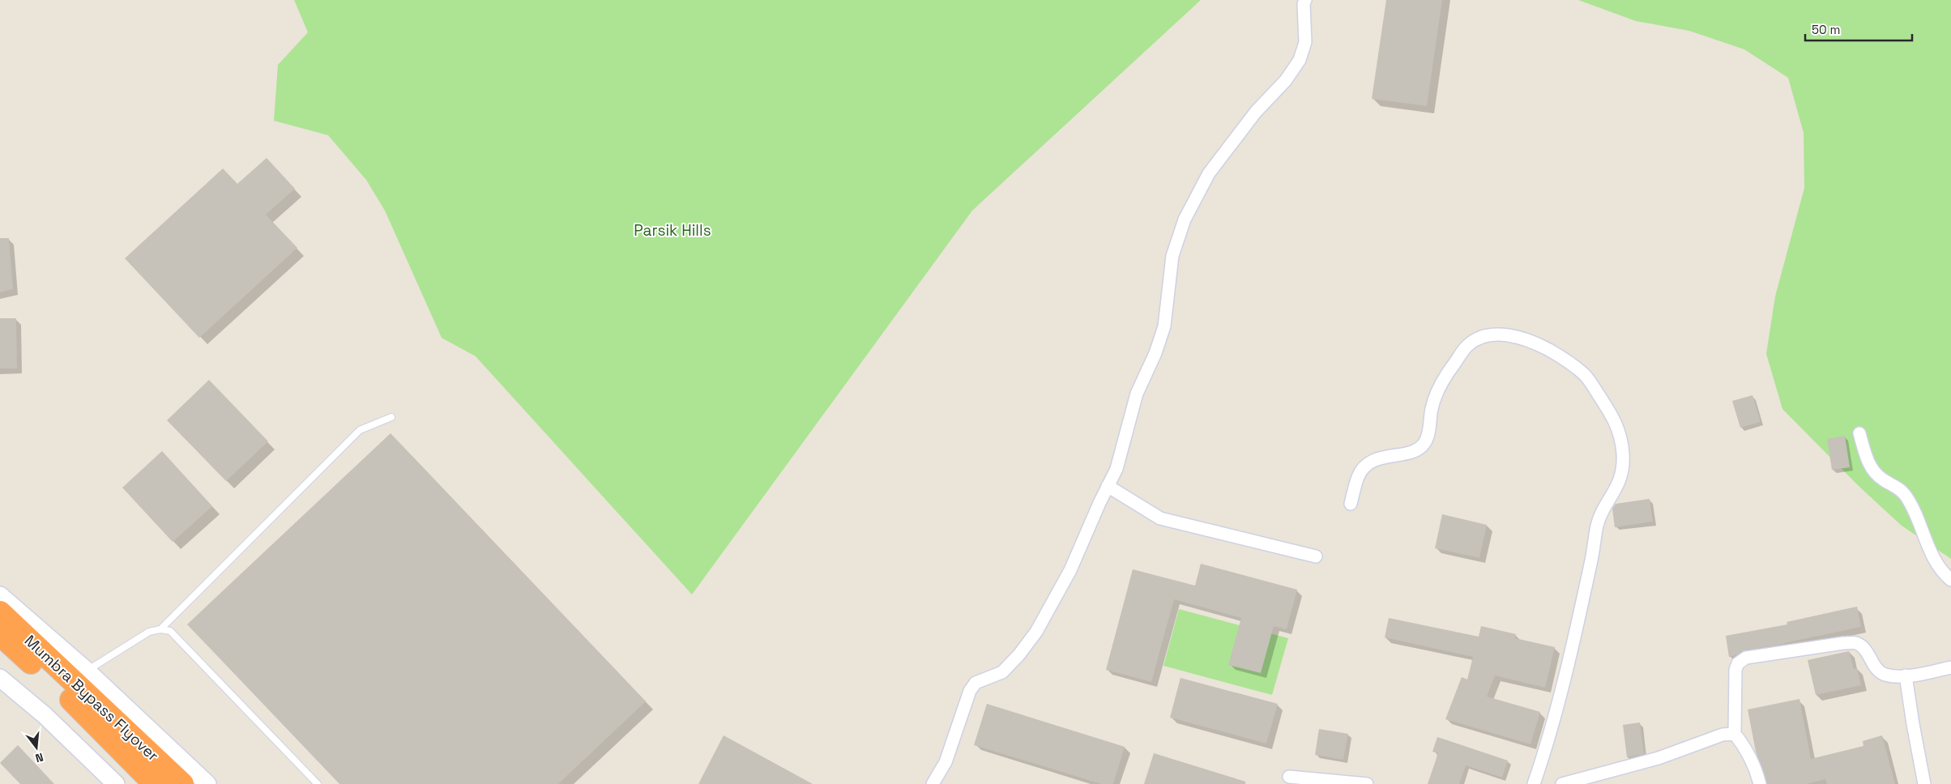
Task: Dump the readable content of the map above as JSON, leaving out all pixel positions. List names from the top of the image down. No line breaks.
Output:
{"streets":{"highway":["Mumbra Bypass Flyover"]},"parks":["Parsik Hills"],"scale_bar":"50 m","north":"bottom"}
